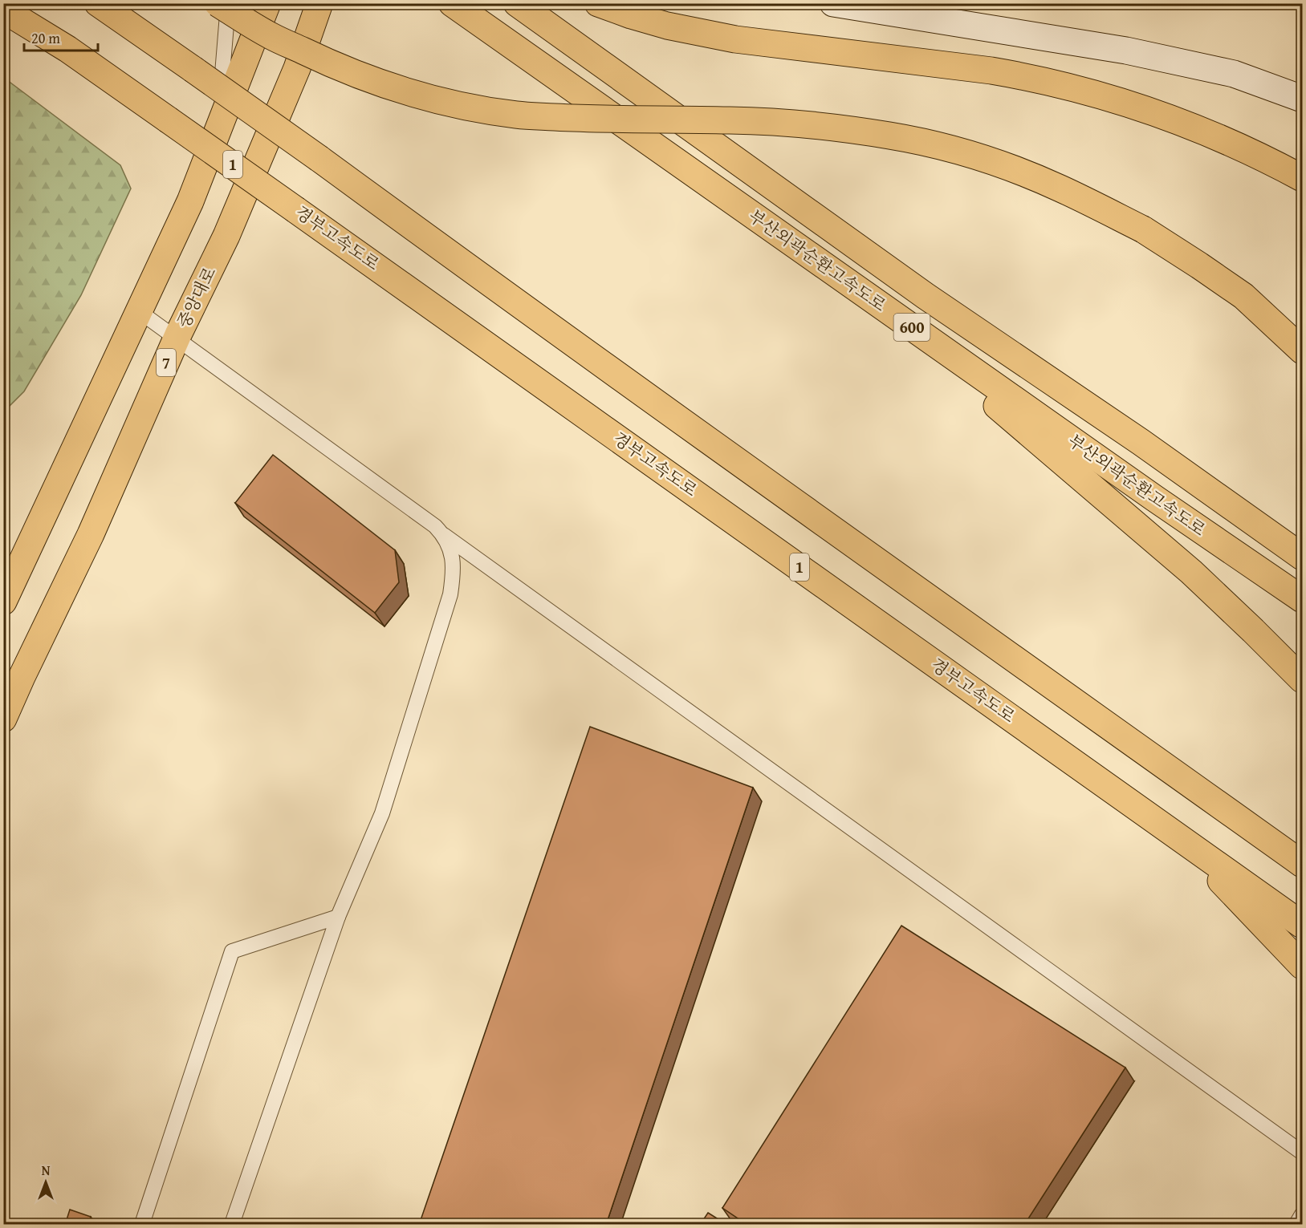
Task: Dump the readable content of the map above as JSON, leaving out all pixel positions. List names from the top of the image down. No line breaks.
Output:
{"streets":{"main road":["1","경부고속도로","부산외곽순환고속도로","중앙대로","600","7"]},"scale_bar":"20 m","north":"top"}
